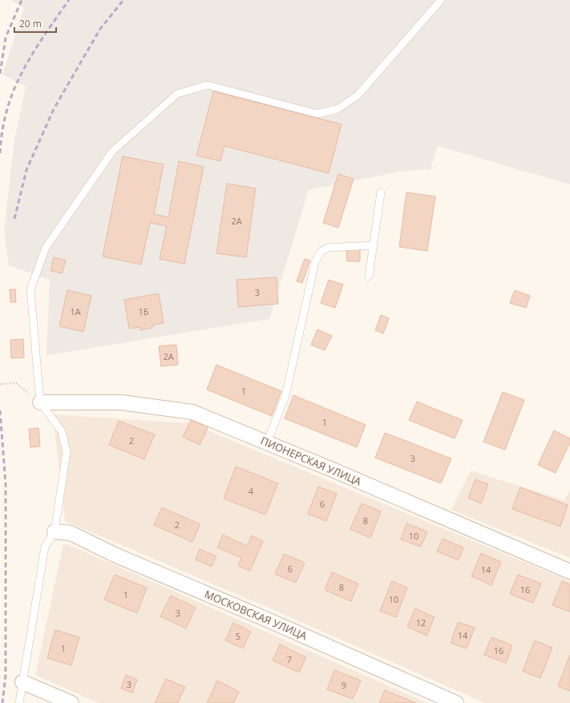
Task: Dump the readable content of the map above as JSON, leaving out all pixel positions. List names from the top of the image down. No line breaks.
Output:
{"streets":{"street":["ПИОНЕРСКАЯ УЛИЦА","МОСКОВСКАЯ УЛИЦА"]},"house_numbers":["2А","3","1А","1Б","2А","1","1","2","3","4","6","8","2","10","6","14","8","16","1","10","3","12","14","5","1","16","7","3","9"],"scale_bar":"20 m"}
